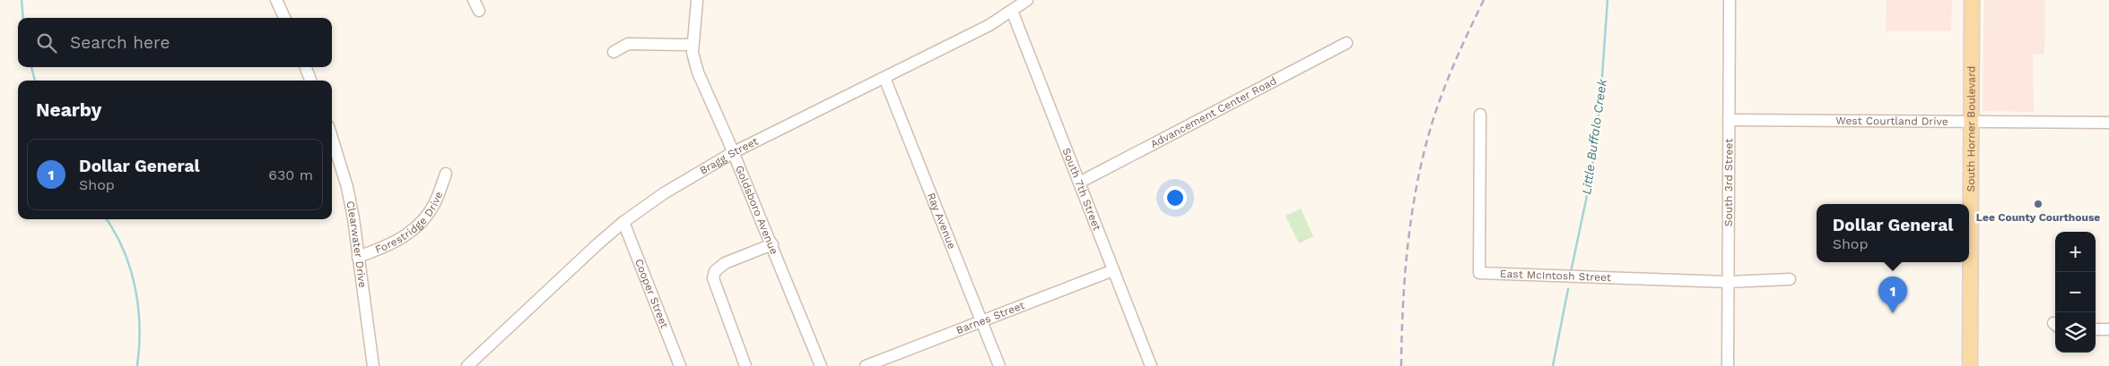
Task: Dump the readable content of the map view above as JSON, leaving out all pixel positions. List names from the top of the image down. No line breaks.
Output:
{"streets":{"main road":["South Horner Boulevard"],"street":["Advancement Center Road","West Courtland Drive","Bragg Street","South 3rd Street","South 7th Street","Goldsboro Avenue","Forestridge Drive","Ray Avenue","Clearwater Drive","East McIntosh Street","Cooper Street","Barnes Street"]},"crossings":[["Advancement Center Road","South 7th Street"],["West Courtland Drive","South Horner Boulevard"],["West Courtland Drive","South 3rd Street"],["Bragg Street","South 7th Street"],["Bragg Street","Goldsboro Avenue"],["Bragg Street","Ray Avenue"],["Bragg Street","Cooper Street"],["South 3rd Street","East McIntosh Street"],["South 7th Street","Barnes Street"],["Forestridge Drive","Clearwater Drive"],["Ray Avenue","Barnes Street"]],"water":["Little Buffalo Creek"],"places":["Lee County Courthouse"],"page":{"search":"Search here","heading":"Nearby","list":[{"mark":"1","name":"Dollar General","note":"Shop","value":"630 m"}],"popup":["Dollar General","Shop"],"map_buttons":["+","−"],"pins":"1"}}
